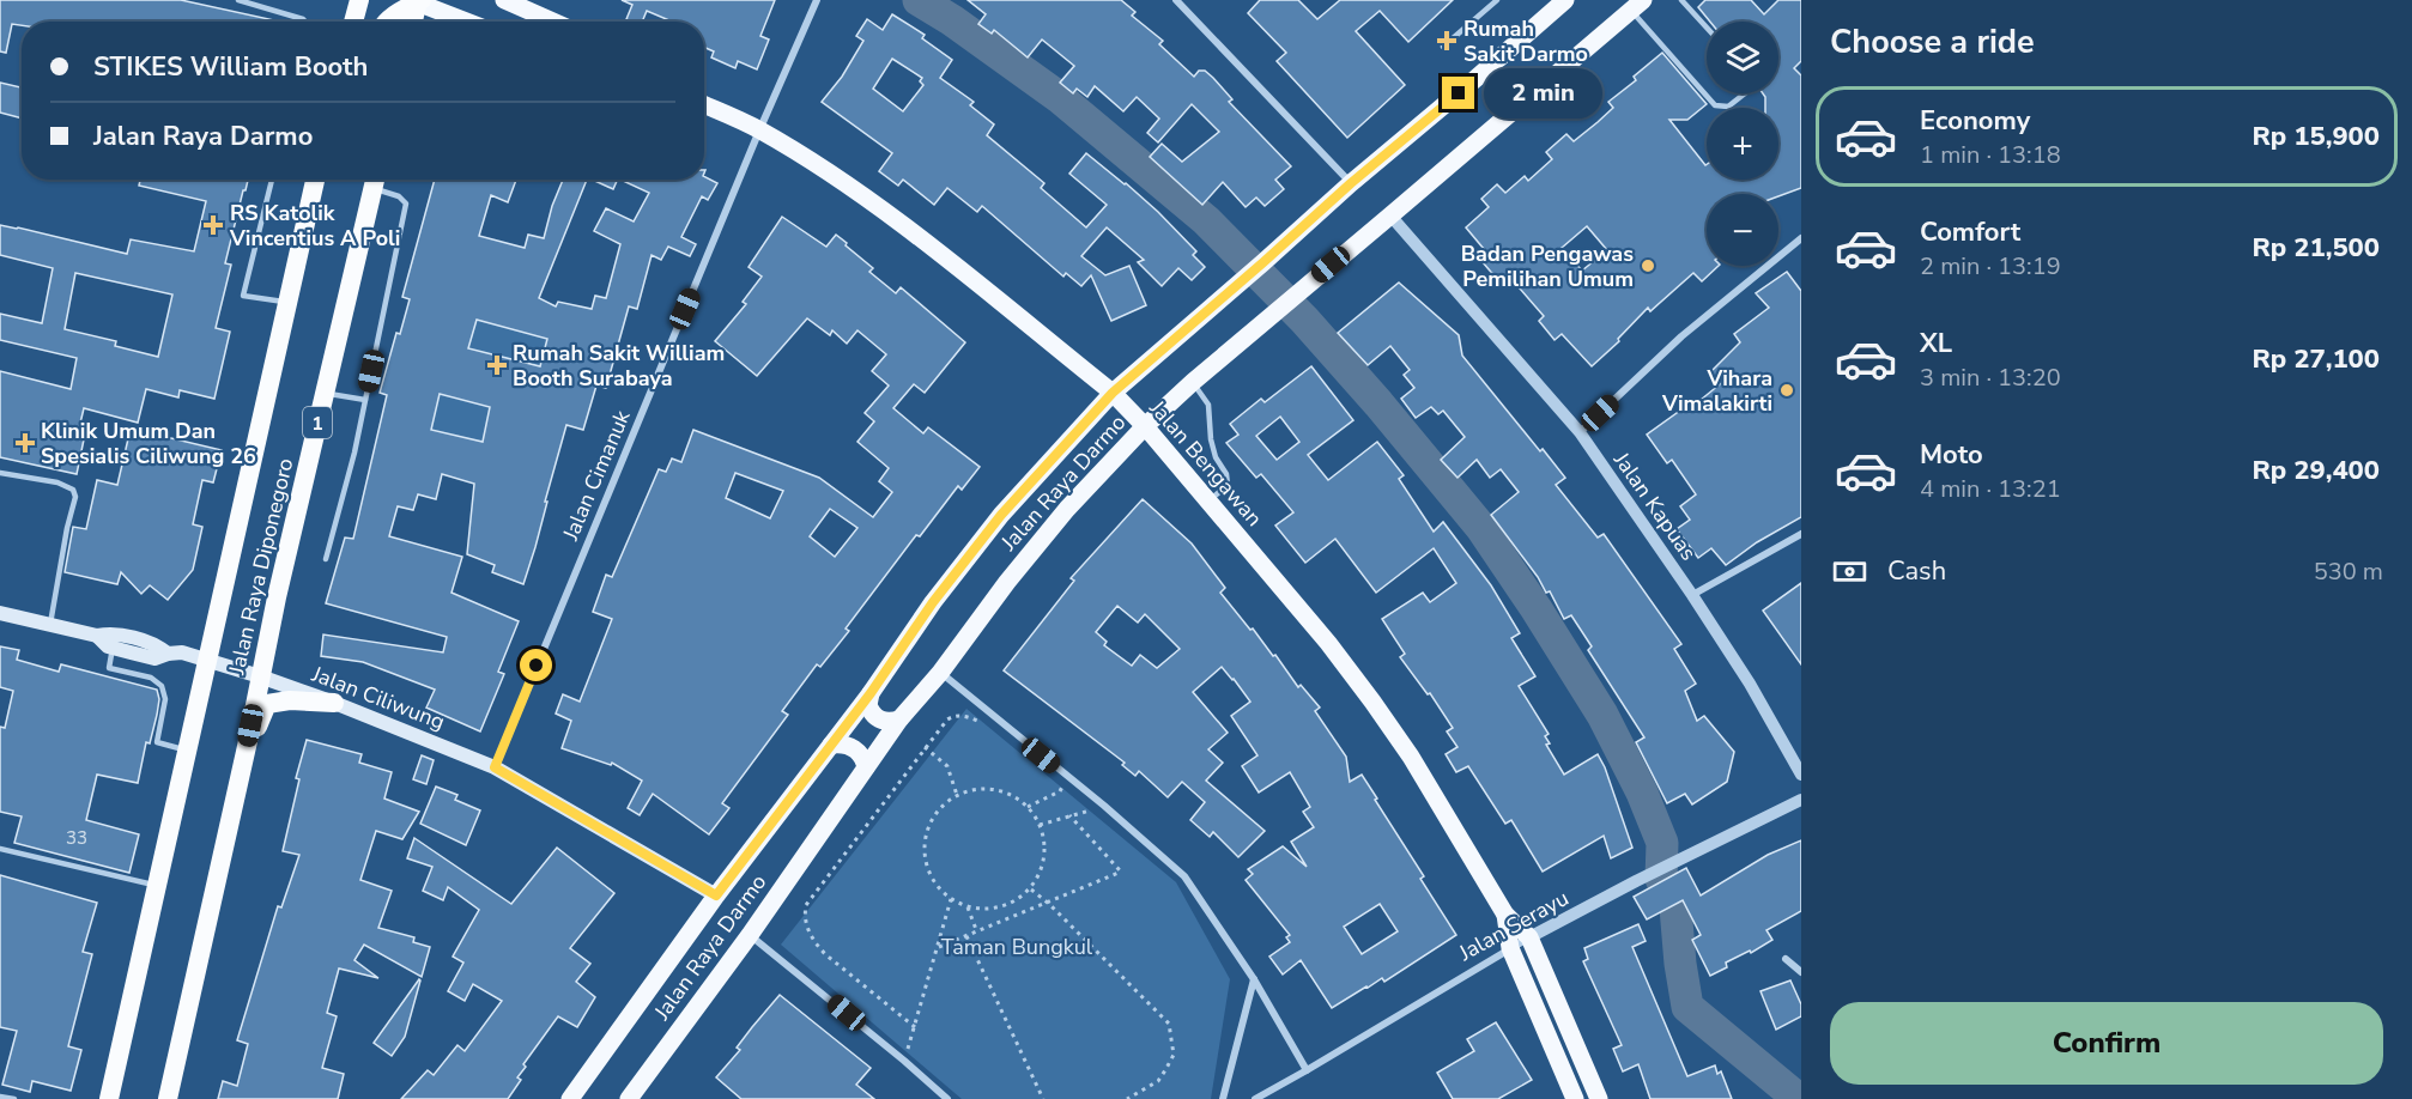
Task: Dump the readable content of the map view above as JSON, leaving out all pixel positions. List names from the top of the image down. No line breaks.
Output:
{"streets":{"highway":["1","Jalan Raya Diponegoro"],"main road":["Jalan Bengawan","Jalan Raya Darmo","Jalan Ciliwung"],"street":["Jalan Cimanuk","Jalan Kapuas","Jalan Serayu"]},"crossings":[["Jalan Bengawan","Jalan Cimanuk"],["Jalan Bengawan","Jalan Raya Darmo"],["Jalan Bengawan","Jalan Serayu"],["Jalan Cimanuk","Jalan Ciliwung"],["Jalan Raya Darmo","Jalan Kapuas"],["Jalan Raya Darmo","Jalan Ciliwung"],["Jalan Raya Diponegoro","Jalan Ciliwung"]],"parks":["Taman Bungkul"],"places":{"health":["Rumah Sakit Darmo","RS Katolik Vincentius A Poli","Rumah Sakit William Booth Surabaya","Klinik Umum Dan Spesialis Ciliwung 26"],"other":["Badan Pengawas Pemilihan Umum","Vihara Vimalakirti"]},"house_numbers":["33"],"page":{"heading":"Choose a ride","map_buttons":["+","−"],"banner":["STIKES William Booth","Jalan Raya Darmo"],"bubble":"2 min","list":[{"name":"Economy","note":"1 min · 13:18","value":"Rp 15,900"},{"name":"Comfort","note":"2 min · 13:19","value":"Rp 21,500"},{"name":"XL","note":"3 min · 13:20","value":"Rp 27,100"},{"name":"Moto","note":"4 min · 13:21","value":"Rp 29,400"}],"pay":["Cash","530 m"],"buttons":"Confirm"}}
